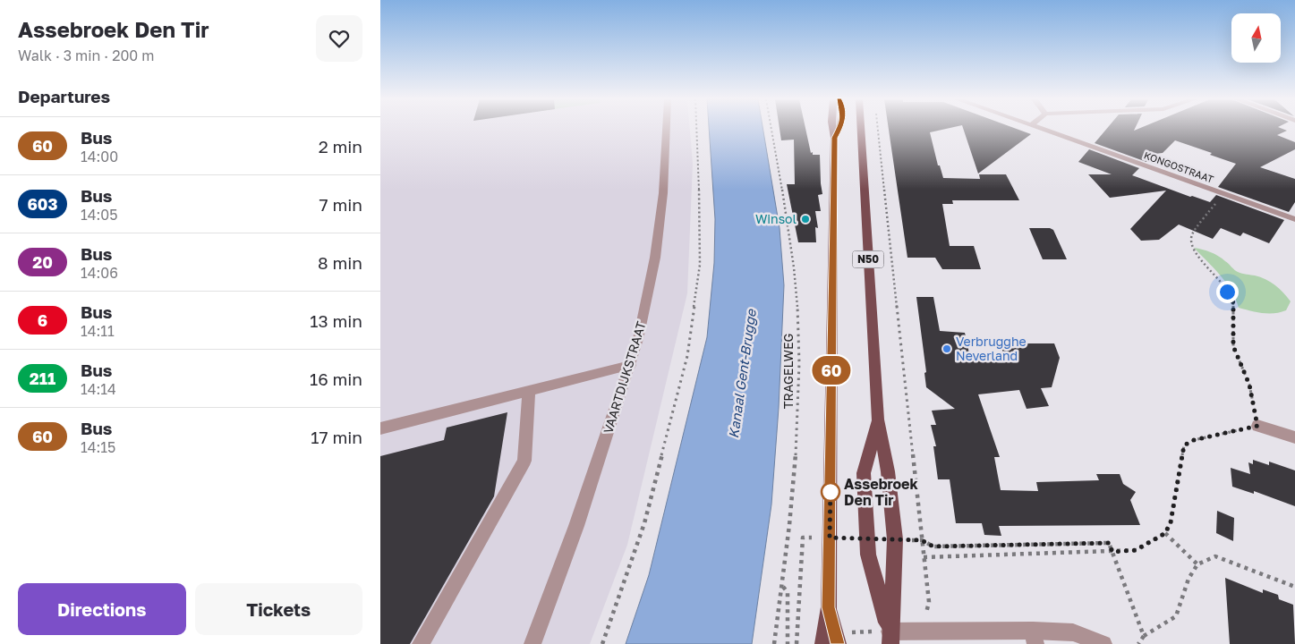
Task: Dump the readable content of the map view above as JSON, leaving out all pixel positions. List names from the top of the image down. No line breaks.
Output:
{"streets":{"main road":["N50"],"street":["KONGOSTRAAT","VAARTDIJKSTRAAT"],"path":["TRAGELWEG"]},"water":["Kanaal Gent-Brugge"],"places":["Winsol","Verbrugghe Neverland","Assebroek Den Tir"],"lines":["bus line 60"],"north":"top","page":{"heading":[["Assebroek Den Tir","Walk · 3 min · 200 m"],"Departures"],"on_map":"60","list":[{"mark":"60","name":"Bus","note":"14:00","value":"2 min"},{"mark":"603","name":"Bus","note":"14:05","value":"7 min"},{"mark":"20","name":"Bus","note":"14:06","value":"8 min"},{"mark":"6","name":"Bus","note":"14:11","value":"13 min"},{"mark":"211","name":"Bus","note":"14:14","value":"16 min"},{"mark":"60","name":"Bus","note":"14:15","value":"17 min"}],"buttons":["Directions","Tickets"]}}
